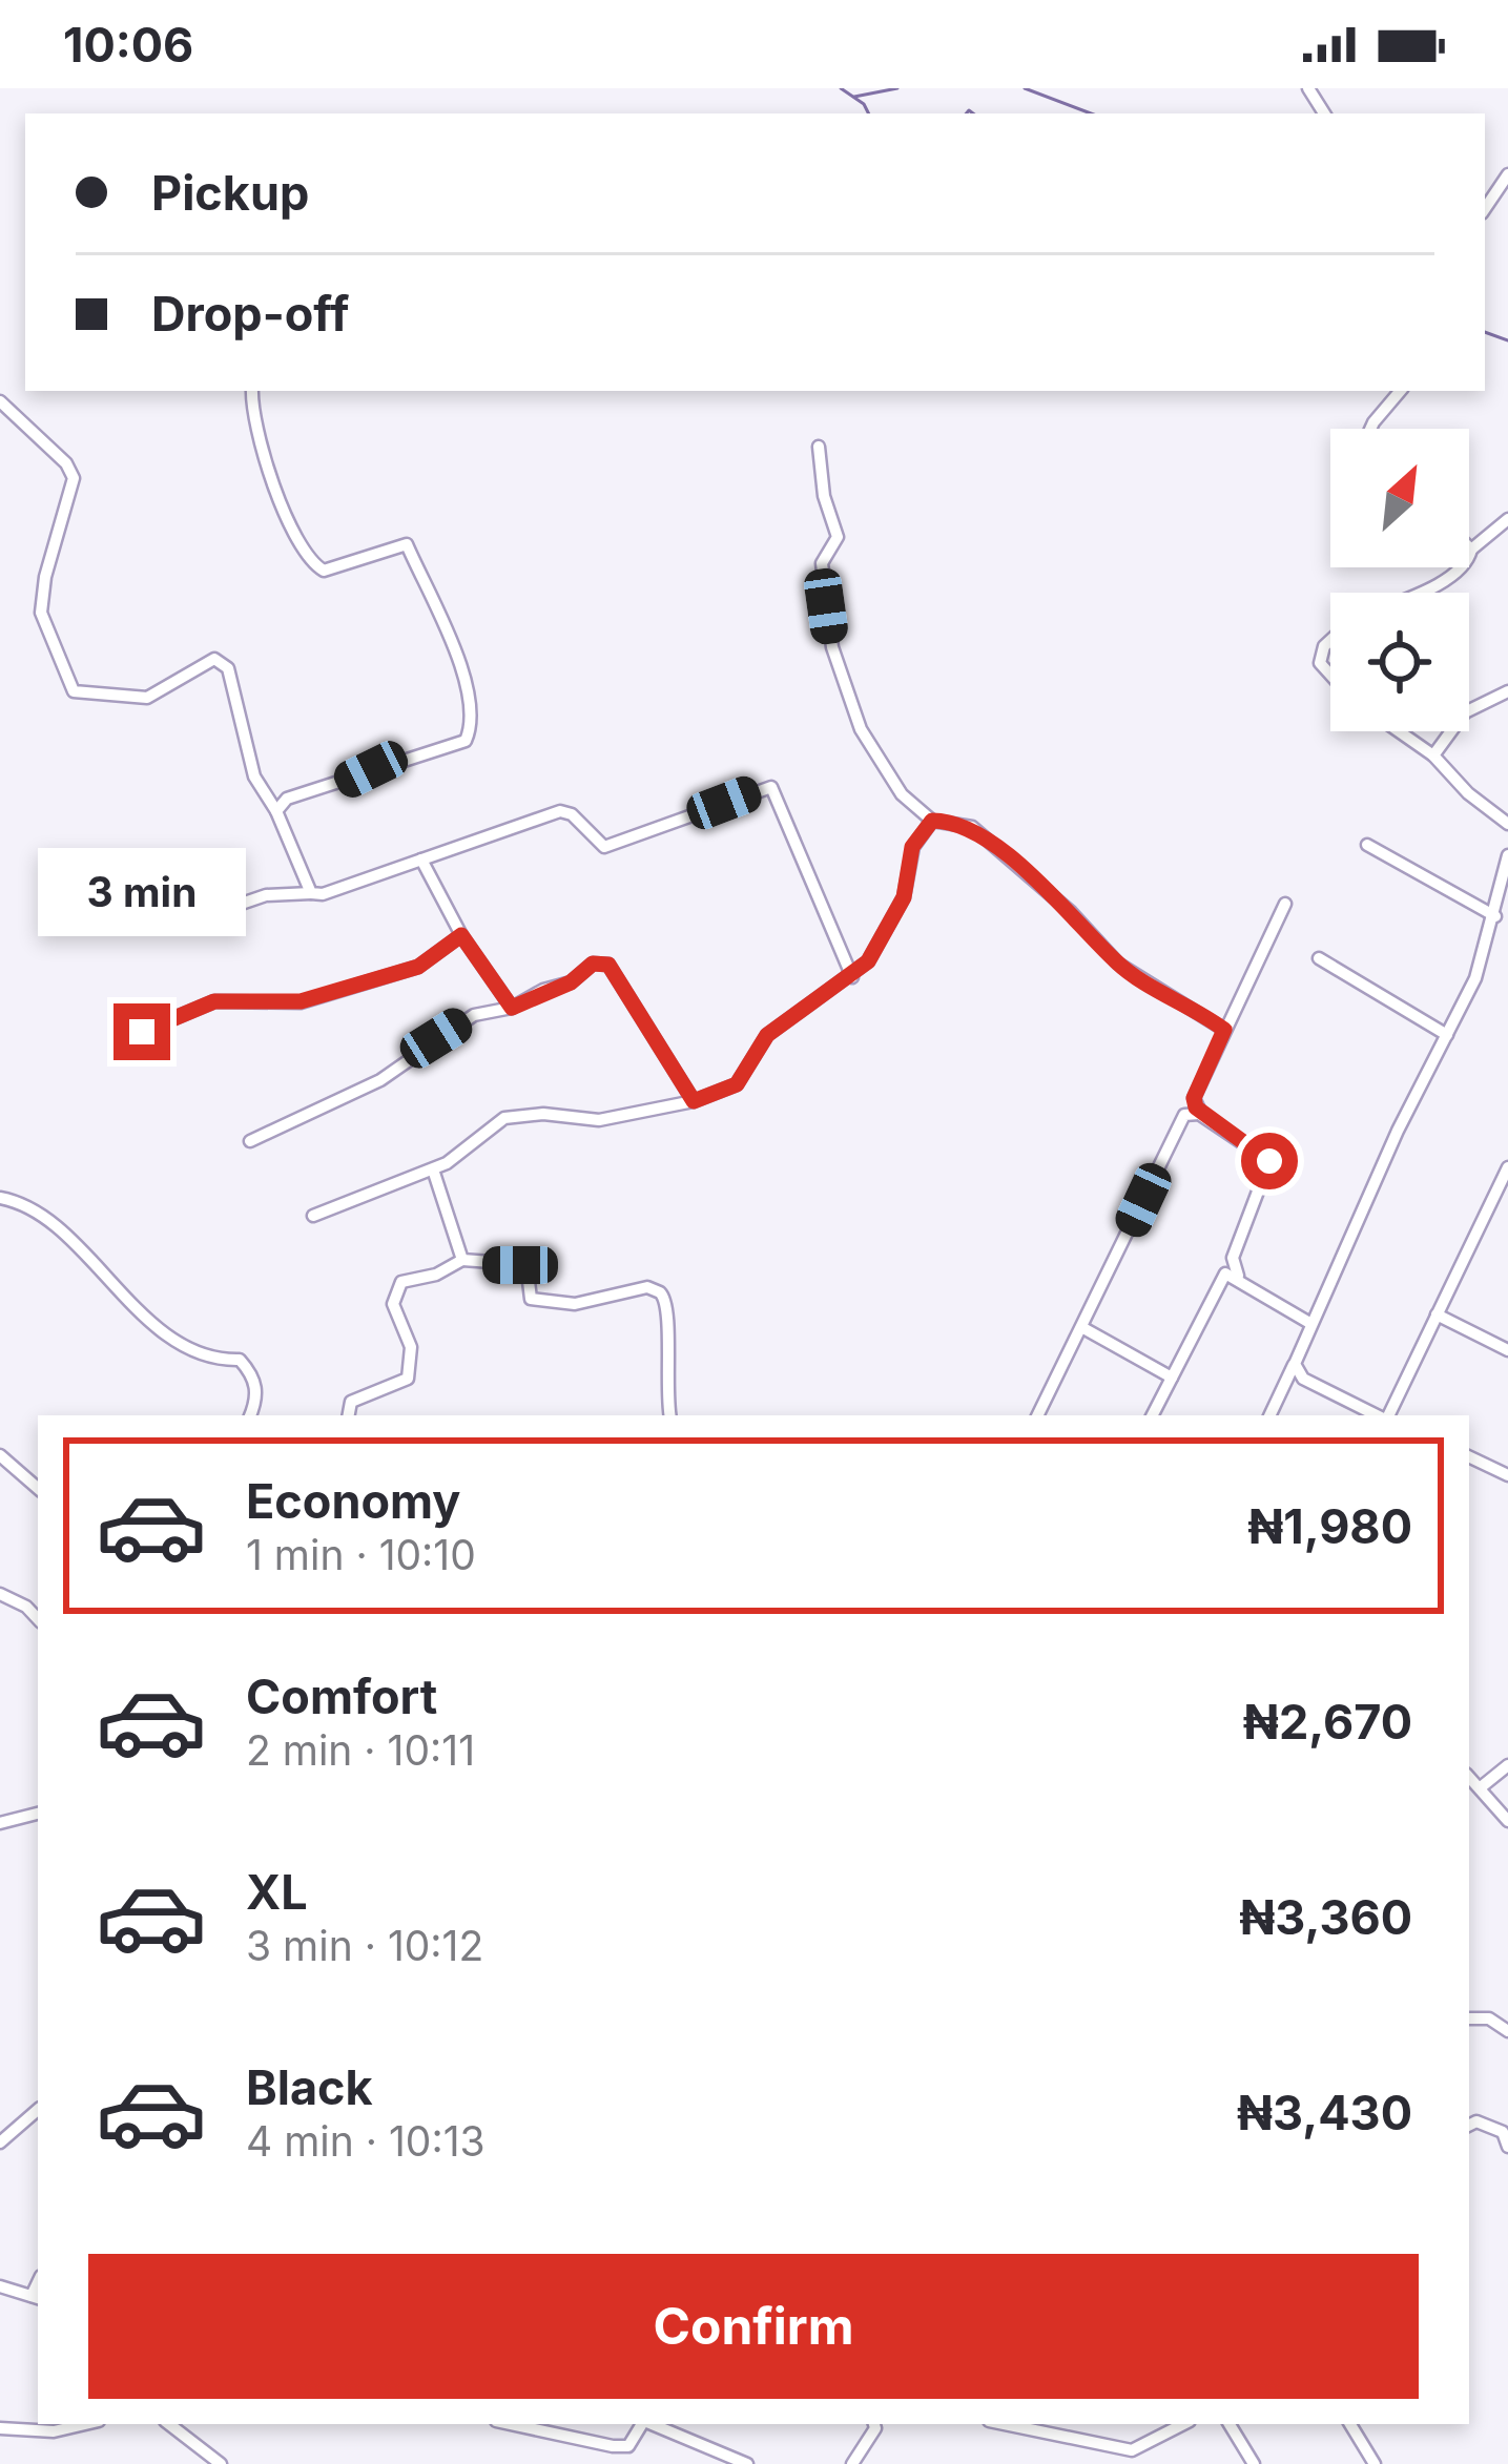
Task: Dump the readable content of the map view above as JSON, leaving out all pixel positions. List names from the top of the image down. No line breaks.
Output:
{"north":"top right","page":{"status":"10:06","banner":["Pickup","Drop-off"],"bubble":"3 min","list":[{"name":"Economy","note":"1 min · 10:10","value":"₦1,980"},{"name":"Comfort","note":"2 min · 10:11","value":"₦2,670"},{"name":"XL","note":"3 min · 10:12","value":"₦3,360"},{"name":"Black","note":"4 min · 10:13","value":"₦3,430"}],"buttons":"Confirm"}}
